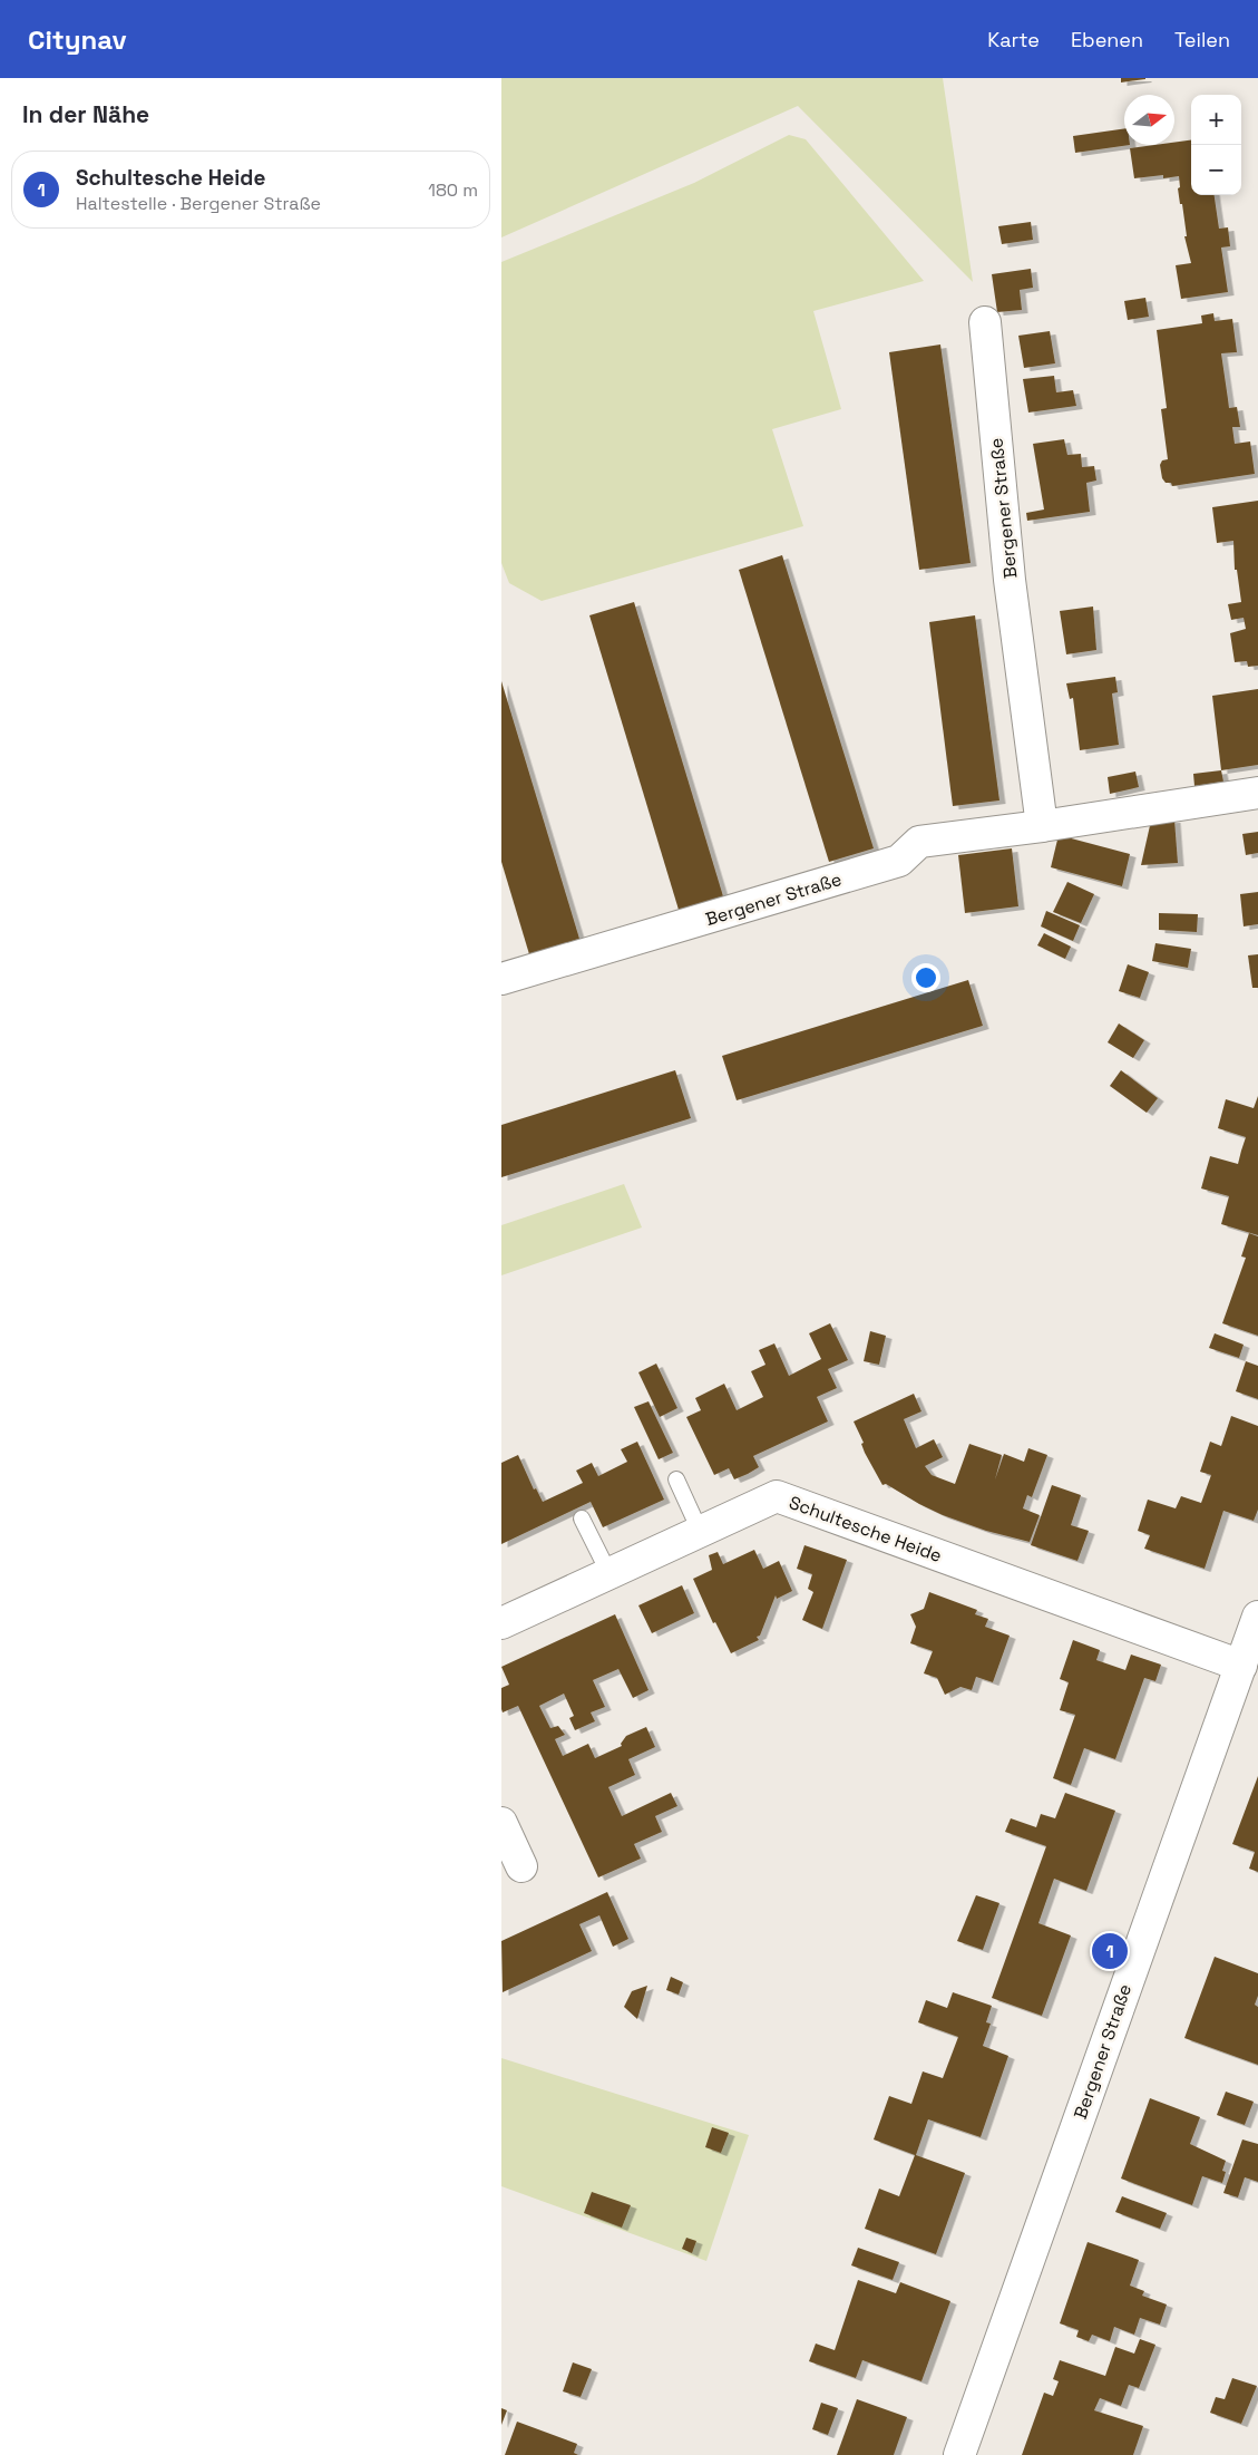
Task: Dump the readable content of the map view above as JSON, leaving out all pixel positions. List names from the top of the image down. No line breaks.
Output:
{"streets":{"street":["Bergener Straße","Schultesche Heide"]},"crossings":[["Bergener Straße","Schultesche Heide"]],"north":"right","page":{"header":"Citynav","nav":["Karte","Ebenen","Teilen"],"heading":"In der Nähe","map_buttons":["+","−"],"list":[{"mark":"1","name":"Schultesche Heide","note":"Haltestelle · Bergener Straße","value":"180 m"}],"pins":"1"}}
